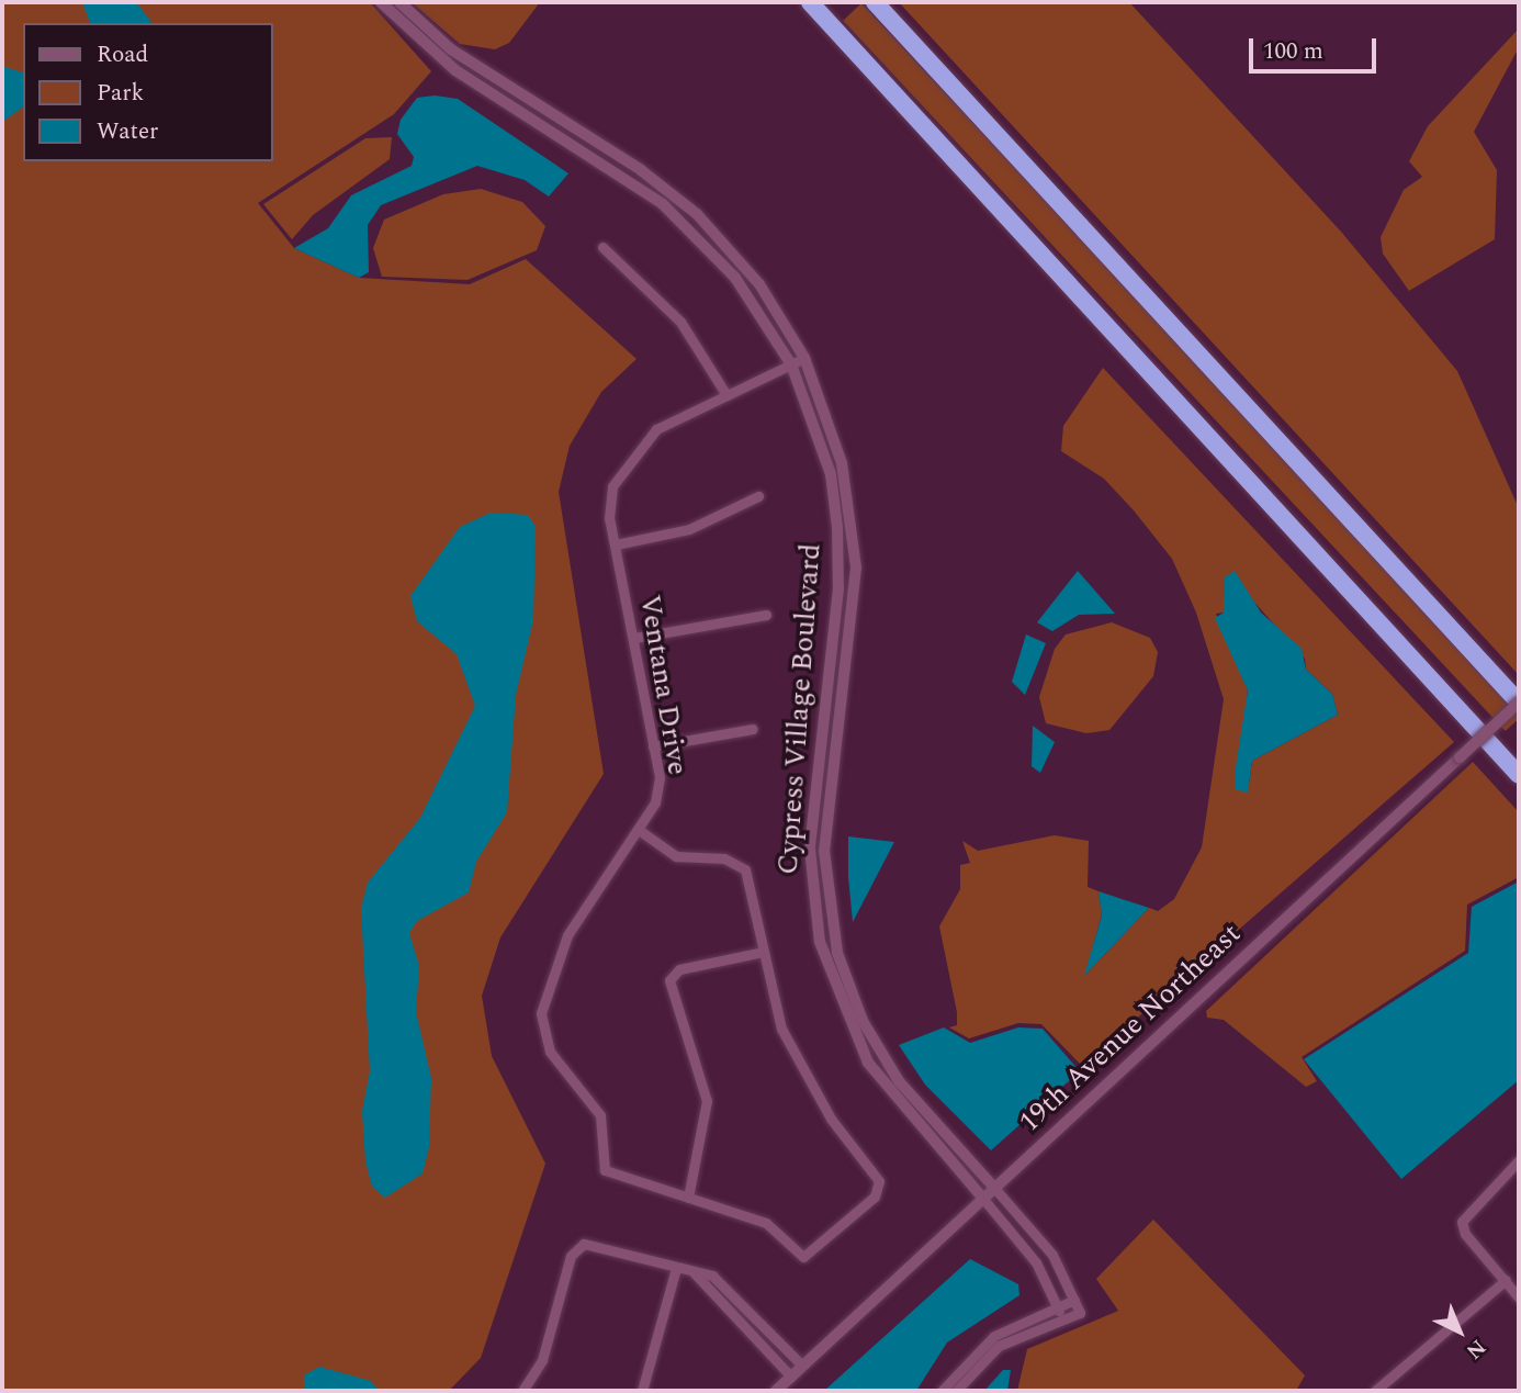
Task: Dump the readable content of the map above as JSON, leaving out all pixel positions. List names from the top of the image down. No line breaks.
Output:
{"streets":{"street":["Ventana Drive","Cypress Village Boulevard","19th Avenue Northeast"]},"crossings":[["Ventana Drive","Cypress Village Boulevard"],["Cypress Village Boulevard","19th Avenue Northeast"]],"legend":["Road","Park","Water"],"scale_bar":"100 m","north":"bottom right"}
